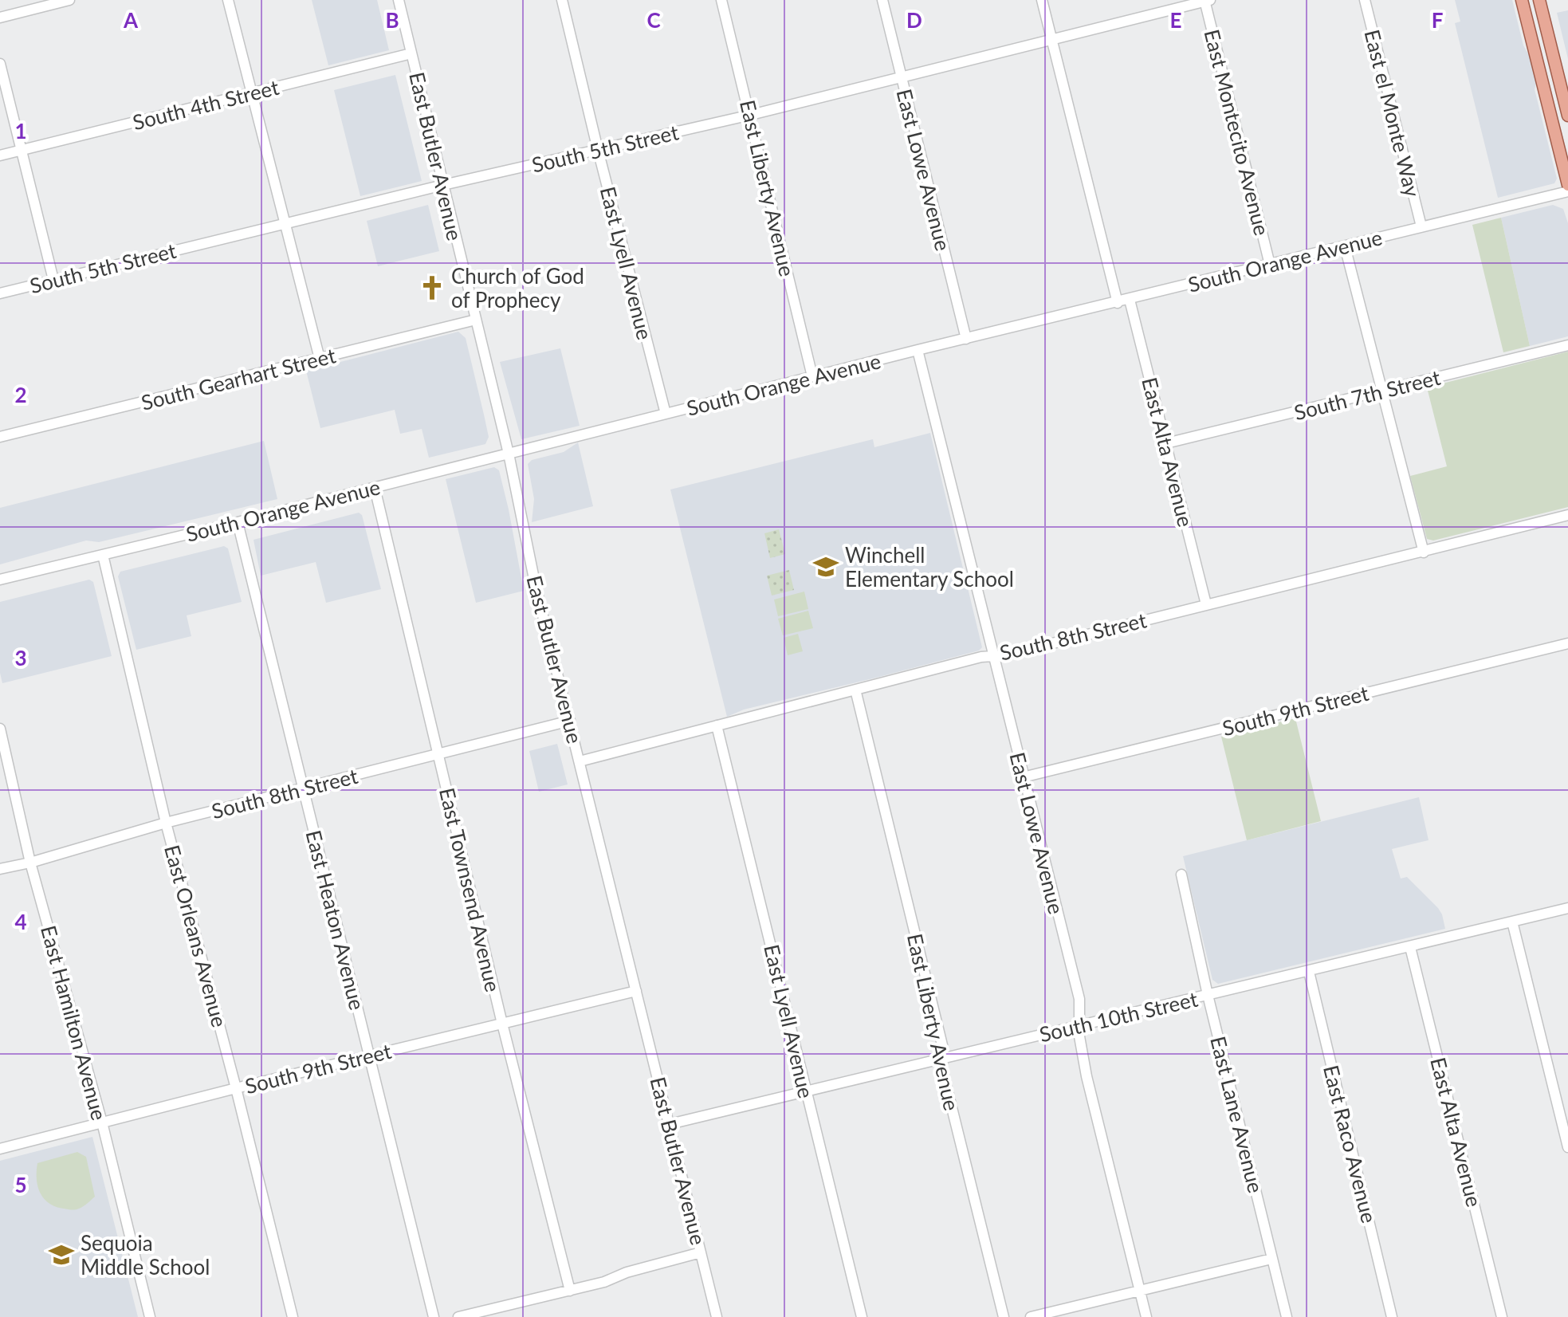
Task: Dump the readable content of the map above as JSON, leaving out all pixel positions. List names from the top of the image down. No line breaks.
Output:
{"streets":{"street":["South 4th Street","East el Monte Way","East Montecito Avenue","South 5th Street","East Butler Avenue","East Lowe Avenue","East Liberty Avenue","South Orange Avenue","East Lyell Avenue","South Gearhart Street","South 7th Street","East Alta Avenue","South 8th Street","South 9th Street","East Townsend Avenue","East Heaton Avenue","East Orleans Avenue","South 10th Street","East Hamilton Avenue","East Lane Avenue","East Raco Avenue"]},"crossings":[["South 4th Street","East Butler Avenue"],["East el Monte Way","South Orange Avenue"],["East Montecito Avenue","South 5th Street"],["East Montecito Avenue","South Orange Avenue"],["South 5th Street","East Butler Avenue"],["South 5th Street","East Lowe Avenue"],["South 5th Street","East Liberty Avenue"],["South 5th Street","East Lyell Avenue"],["East Butler Avenue","South Orange Avenue"],["East Butler Avenue","South Gearhart Street"],["East Butler Avenue","South 8th Street"],["East Butler Avenue","South 9th Street"],["East Butler Avenue","South 10th Street"],["East Lowe Avenue","South Orange Avenue"],["East Lowe Avenue","South 8th Street"],["East Lowe Avenue","South 9th Street"],["East Lowe Avenue","South 10th Street"],["East Liberty Avenue","South Orange Avenue"],["East Liberty Avenue","South 8th Street"],["East Liberty Avenue","South 10th Street"],["South Orange Avenue","East Lyell Avenue"],["South Orange Avenue","East Alta Avenue"],["South Orange Avenue","East Townsend Avenue"],["South Orange Avenue","East Heaton Avenue"],["South Orange Avenue","East Orleans Avenue"],["East Lyell Avenue","South 8th Street"],["East Lyell Avenue","South 10th Street"],["South 7th Street","East Alta Avenue"],["East Alta Avenue","South 8th Street"],["East Alta Avenue","South 10th Street"],["South 8th Street","East Townsend Avenue"],["South 8th Street","East Heaton Avenue"],["South 8th Street","East Orleans Avenue"],["South 8th Street","East Hamilton Avenue"],["South 9th Street","East Townsend Avenue"],["South 9th Street","East Heaton Avenue"],["South 9th Street","East Orleans Avenue"],["South 9th Street","East Hamilton Avenue"],["South 10th Street","East Lane Avenue"],["South 10th Street","East Raco Avenue"]],"places":{"church":["Church of God of Prophecy"],"school or university":["Winchell Elementary School","Sequoia Middle School"]},"grid":{"columns":["A","B","C","D","E","F"],"rows":["1","2","3","4","5"]}}
